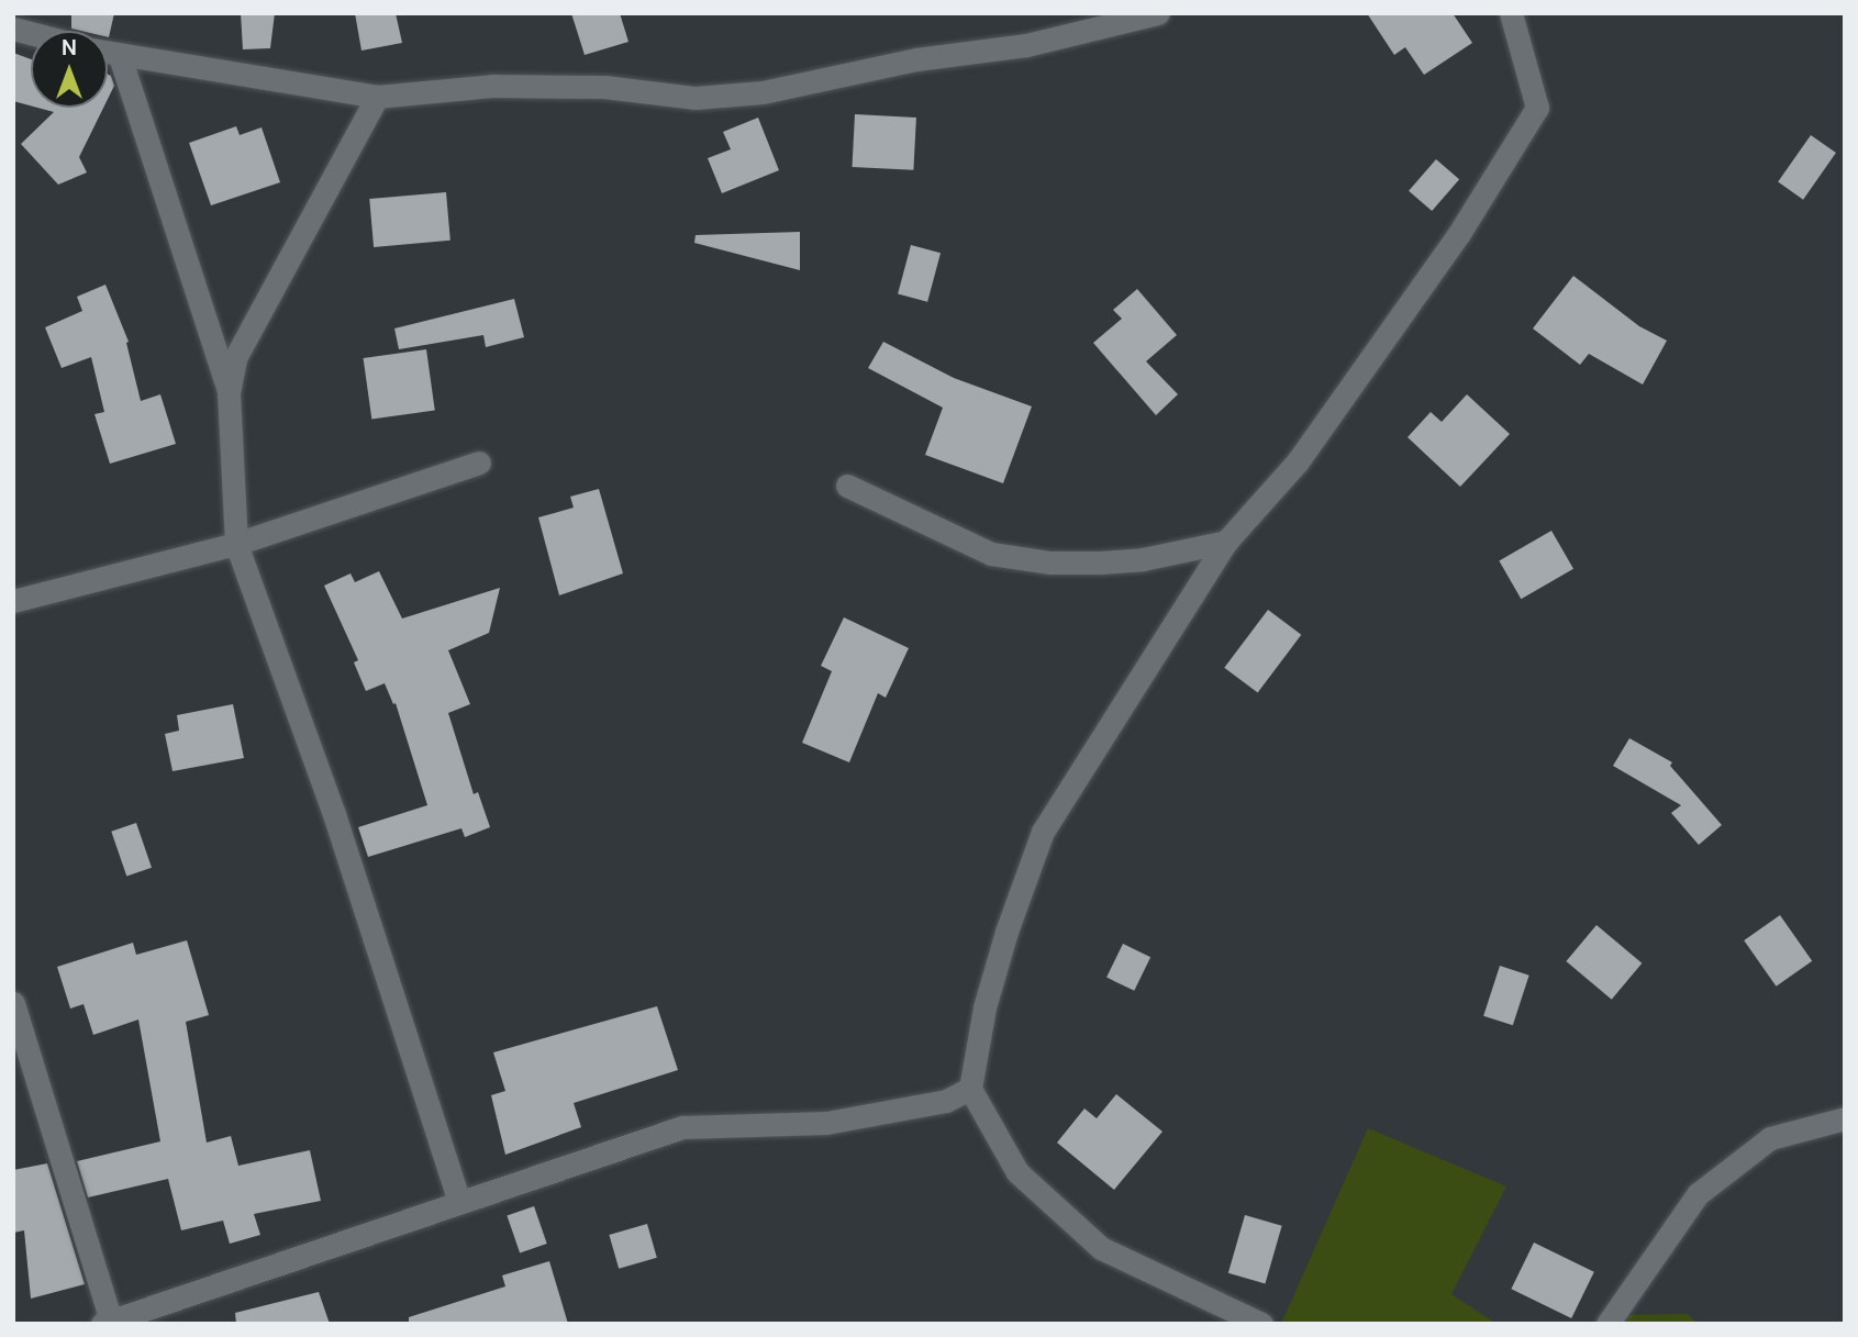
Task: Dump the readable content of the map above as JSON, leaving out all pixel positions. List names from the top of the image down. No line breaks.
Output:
{"north":"top"}
